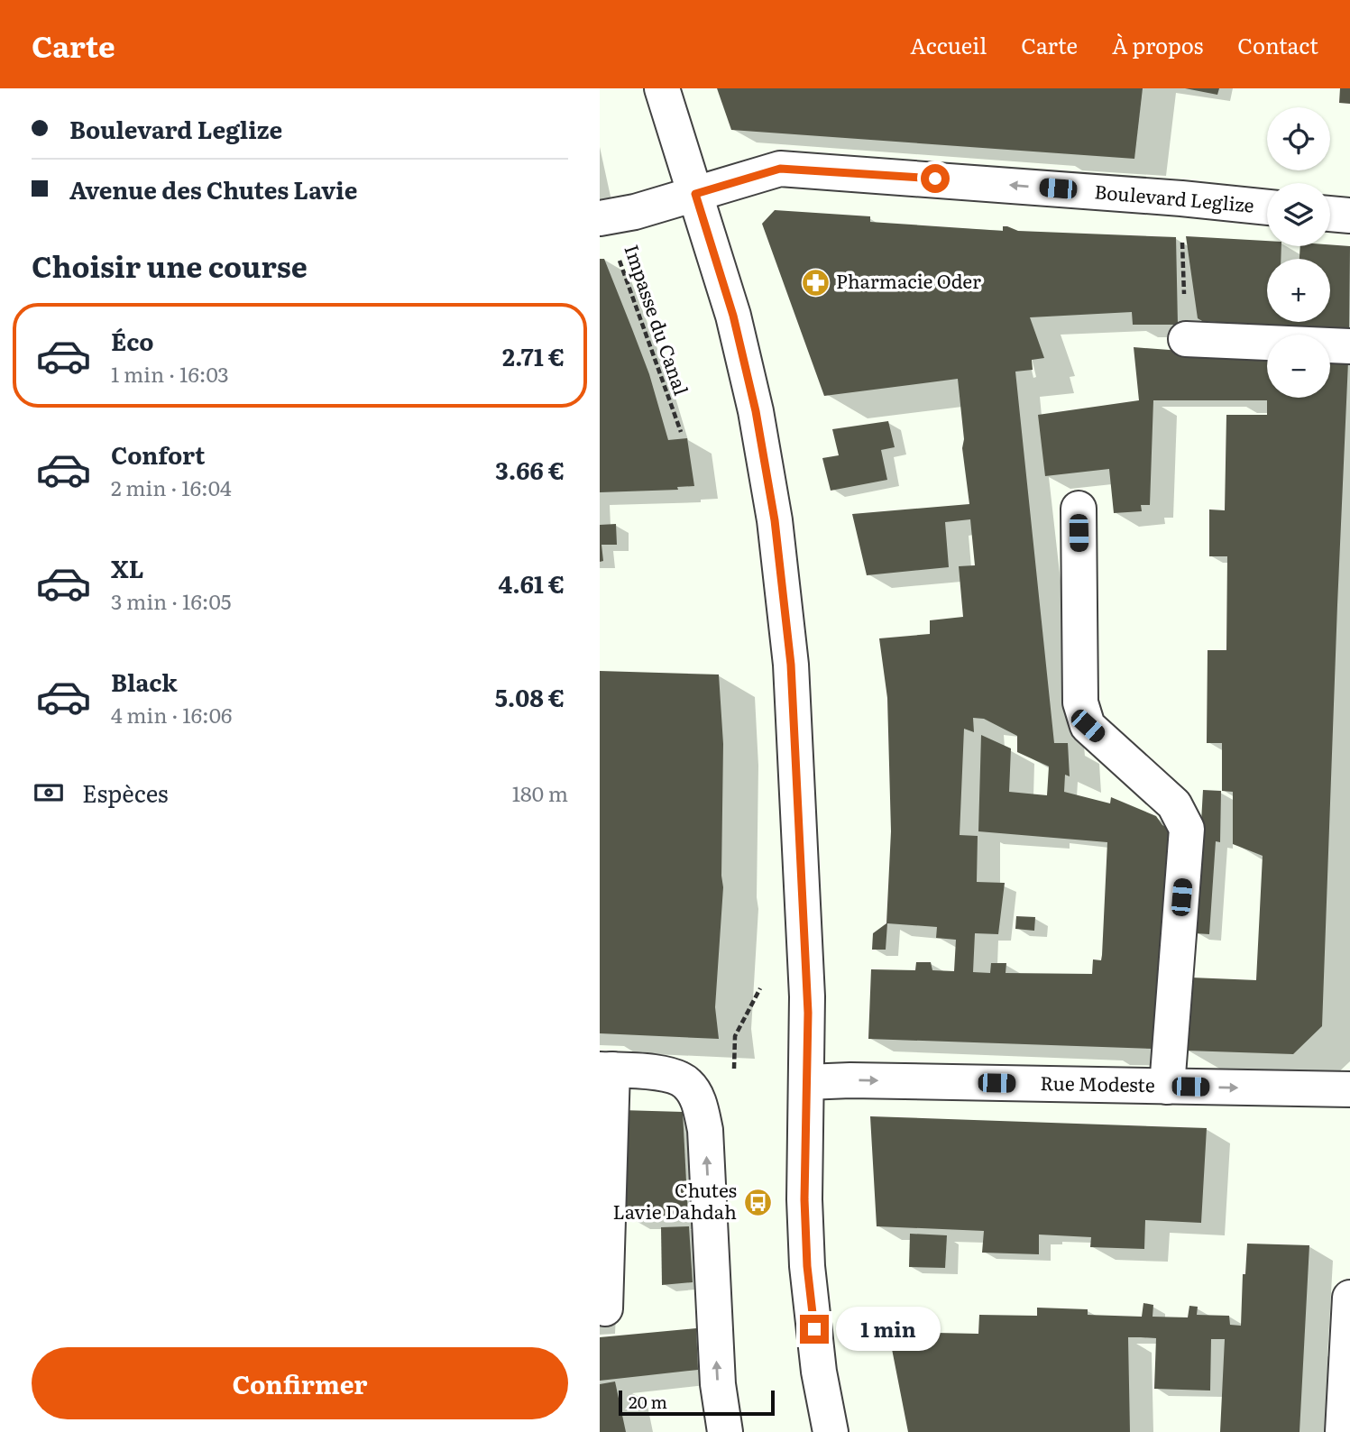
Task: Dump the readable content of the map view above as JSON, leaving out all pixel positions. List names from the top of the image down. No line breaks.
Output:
{"streets":{"street":["Boulevard Leglize","Rue Modeste"],"path":["Impasse du Canal"]},"crossings":[["Boulevard Leglize","Impasse du Canal"]],"one_way":["Boulevard Leglize","Rue Modeste"],"places":{"pharmacy":["Pharmacie Oder"],"bus stop":["Chutes Lavie Dahdah"]},"scale_bar":"20 m","page":{"header":"Carte","nav":["Accueil","Carte","À propos","Contact"],"banner":["Boulevard Leglize","Avenue des Chutes Lavie"],"map_buttons":["+","−"],"heading":"Choisir une course","list":[{"name":"Éco","note":"1 min · 16:03","value":"2.71 €"},{"name":"Confort","note":"2 min · 16:04","value":"3.66 €"},{"name":"XL","note":"3 min · 16:05","value":"4.61 €"},{"name":"Black","note":"4 min · 16:06","value":"5.08 €"}],"pay":["Espèces","180 m"],"bubble":"1 min","buttons":"Confirmer","scale":"20 m"}}
